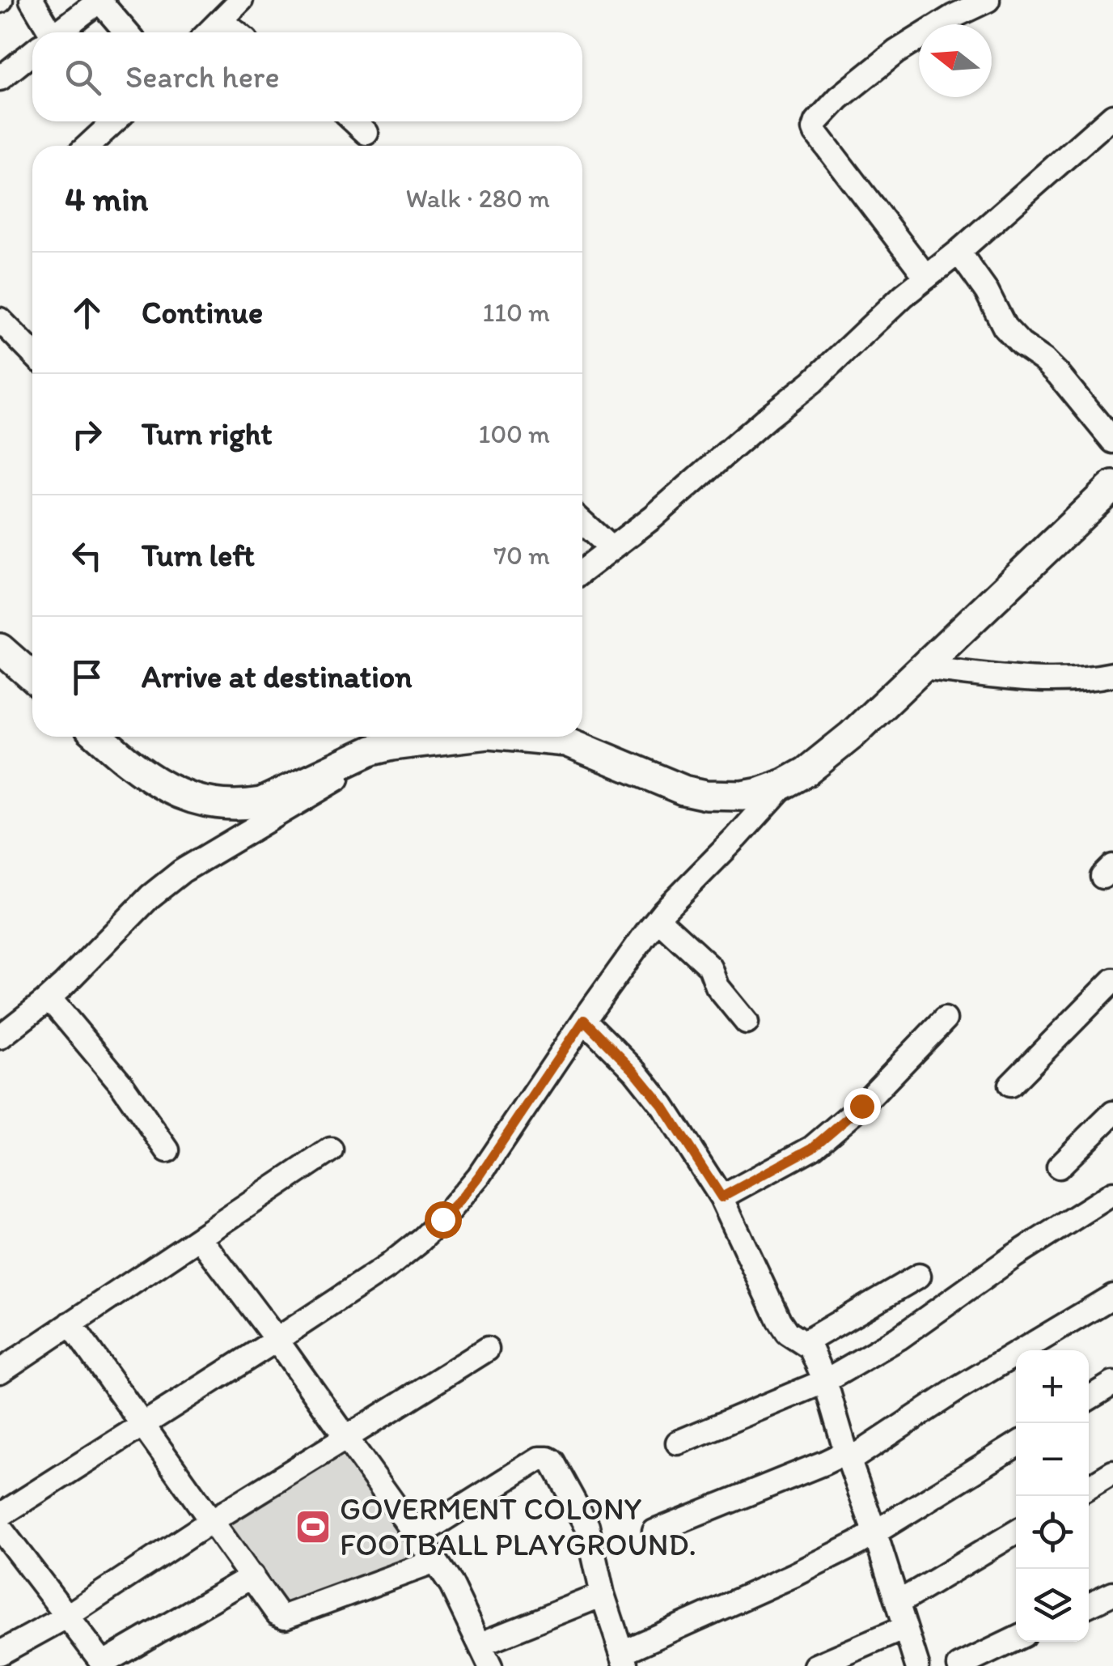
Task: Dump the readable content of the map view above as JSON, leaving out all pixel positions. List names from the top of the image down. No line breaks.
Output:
{"places":{"sports":["GOVERMENT COLONY FOOTBALL PLAYGROUND."]},"north":"left","page":{"search":"Search here","heading":["4 min","Walk · 280 m"],"list":[["Continue","110 m"],["Turn right","100 m"],["Turn left","70 m"],"Arrive at destination"],"map_buttons":["+","−"]}}
